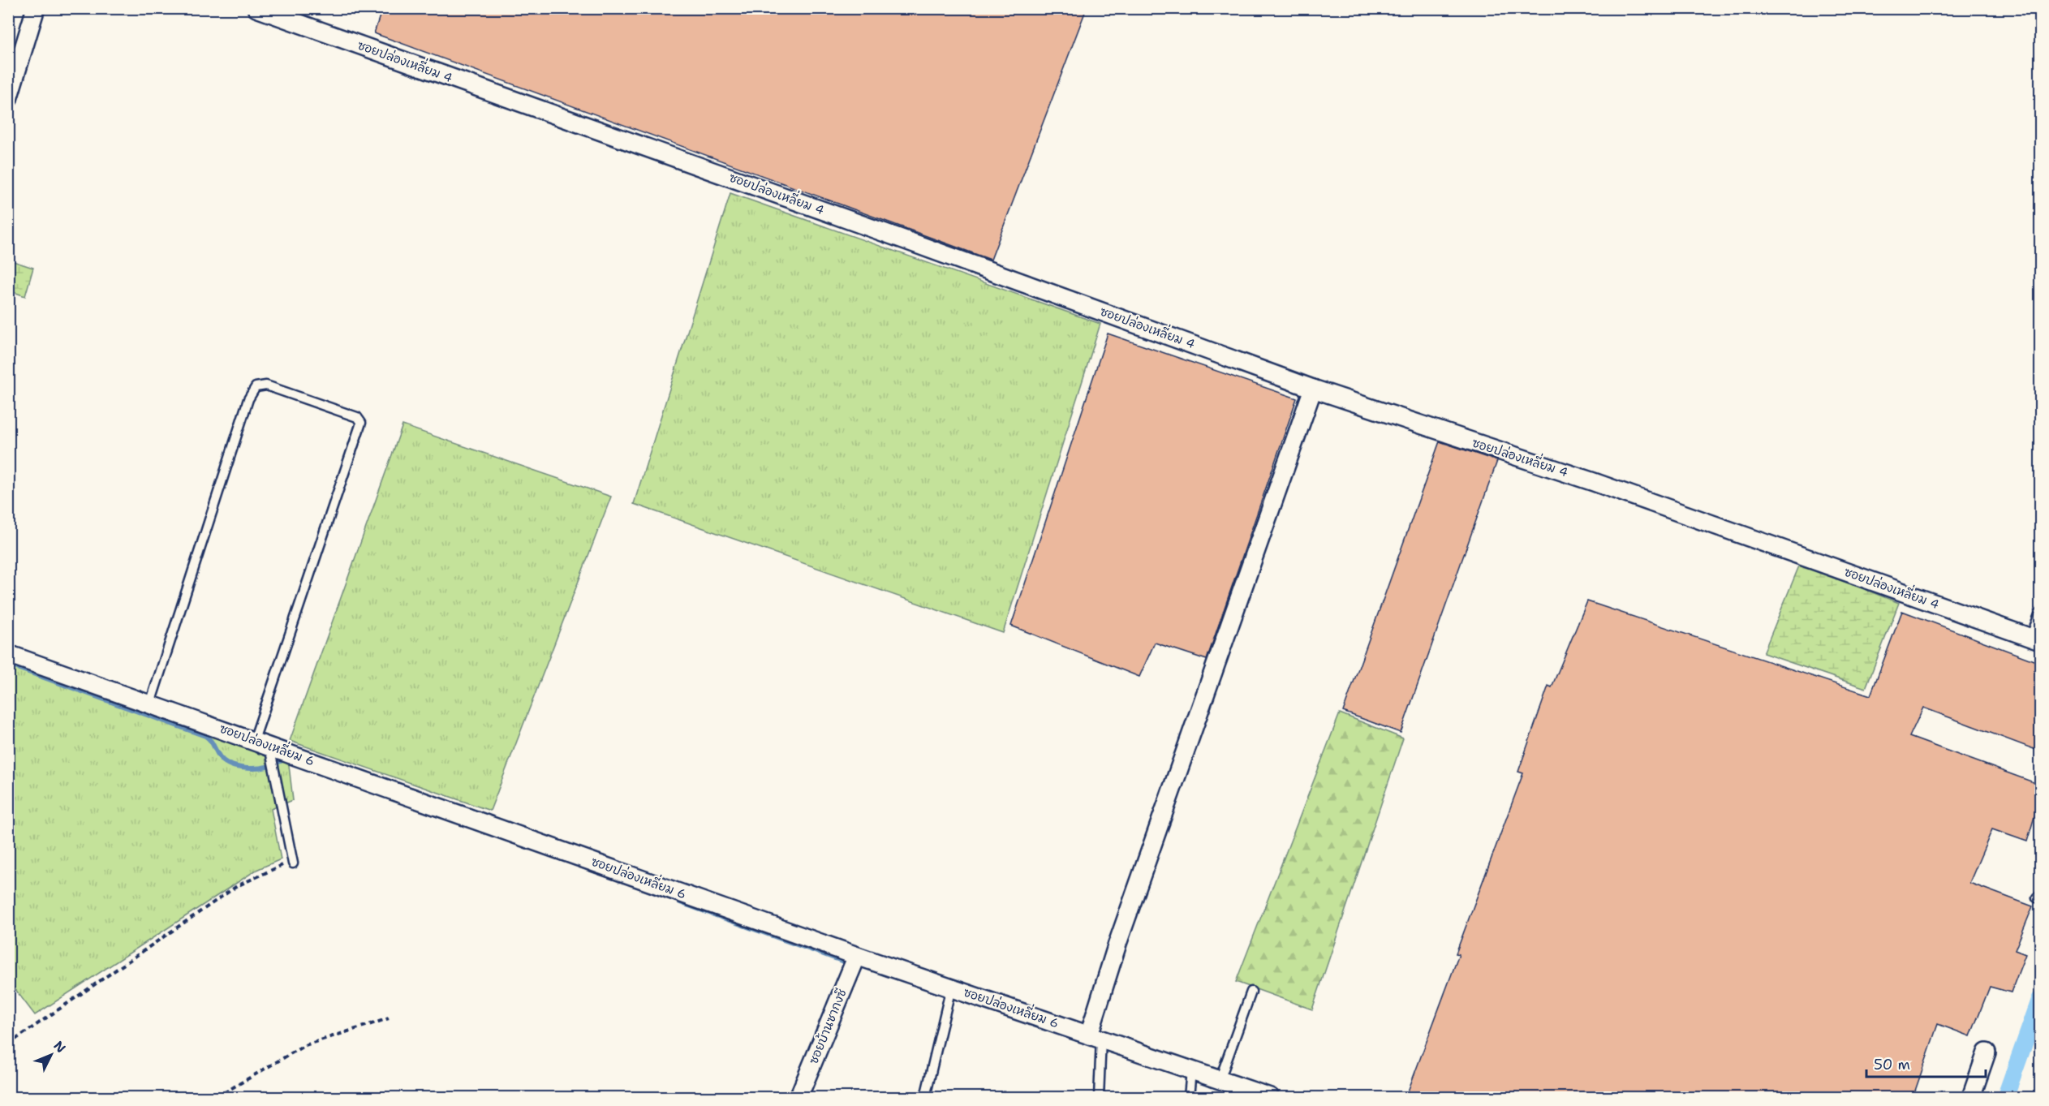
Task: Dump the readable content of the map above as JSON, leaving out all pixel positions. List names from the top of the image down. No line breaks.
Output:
{"streets":{"street":["ซอยปล่องเหลี่ยม 4","ซอยปล่องเหลี่ยม 6","ซอยบ้านซากงซี"]},"crossings":[["ซอยปล่องเหลี่ยม 6","ซอยบ้านซากงซี"]],"scale_bar":"50 m","north":"top right"}
